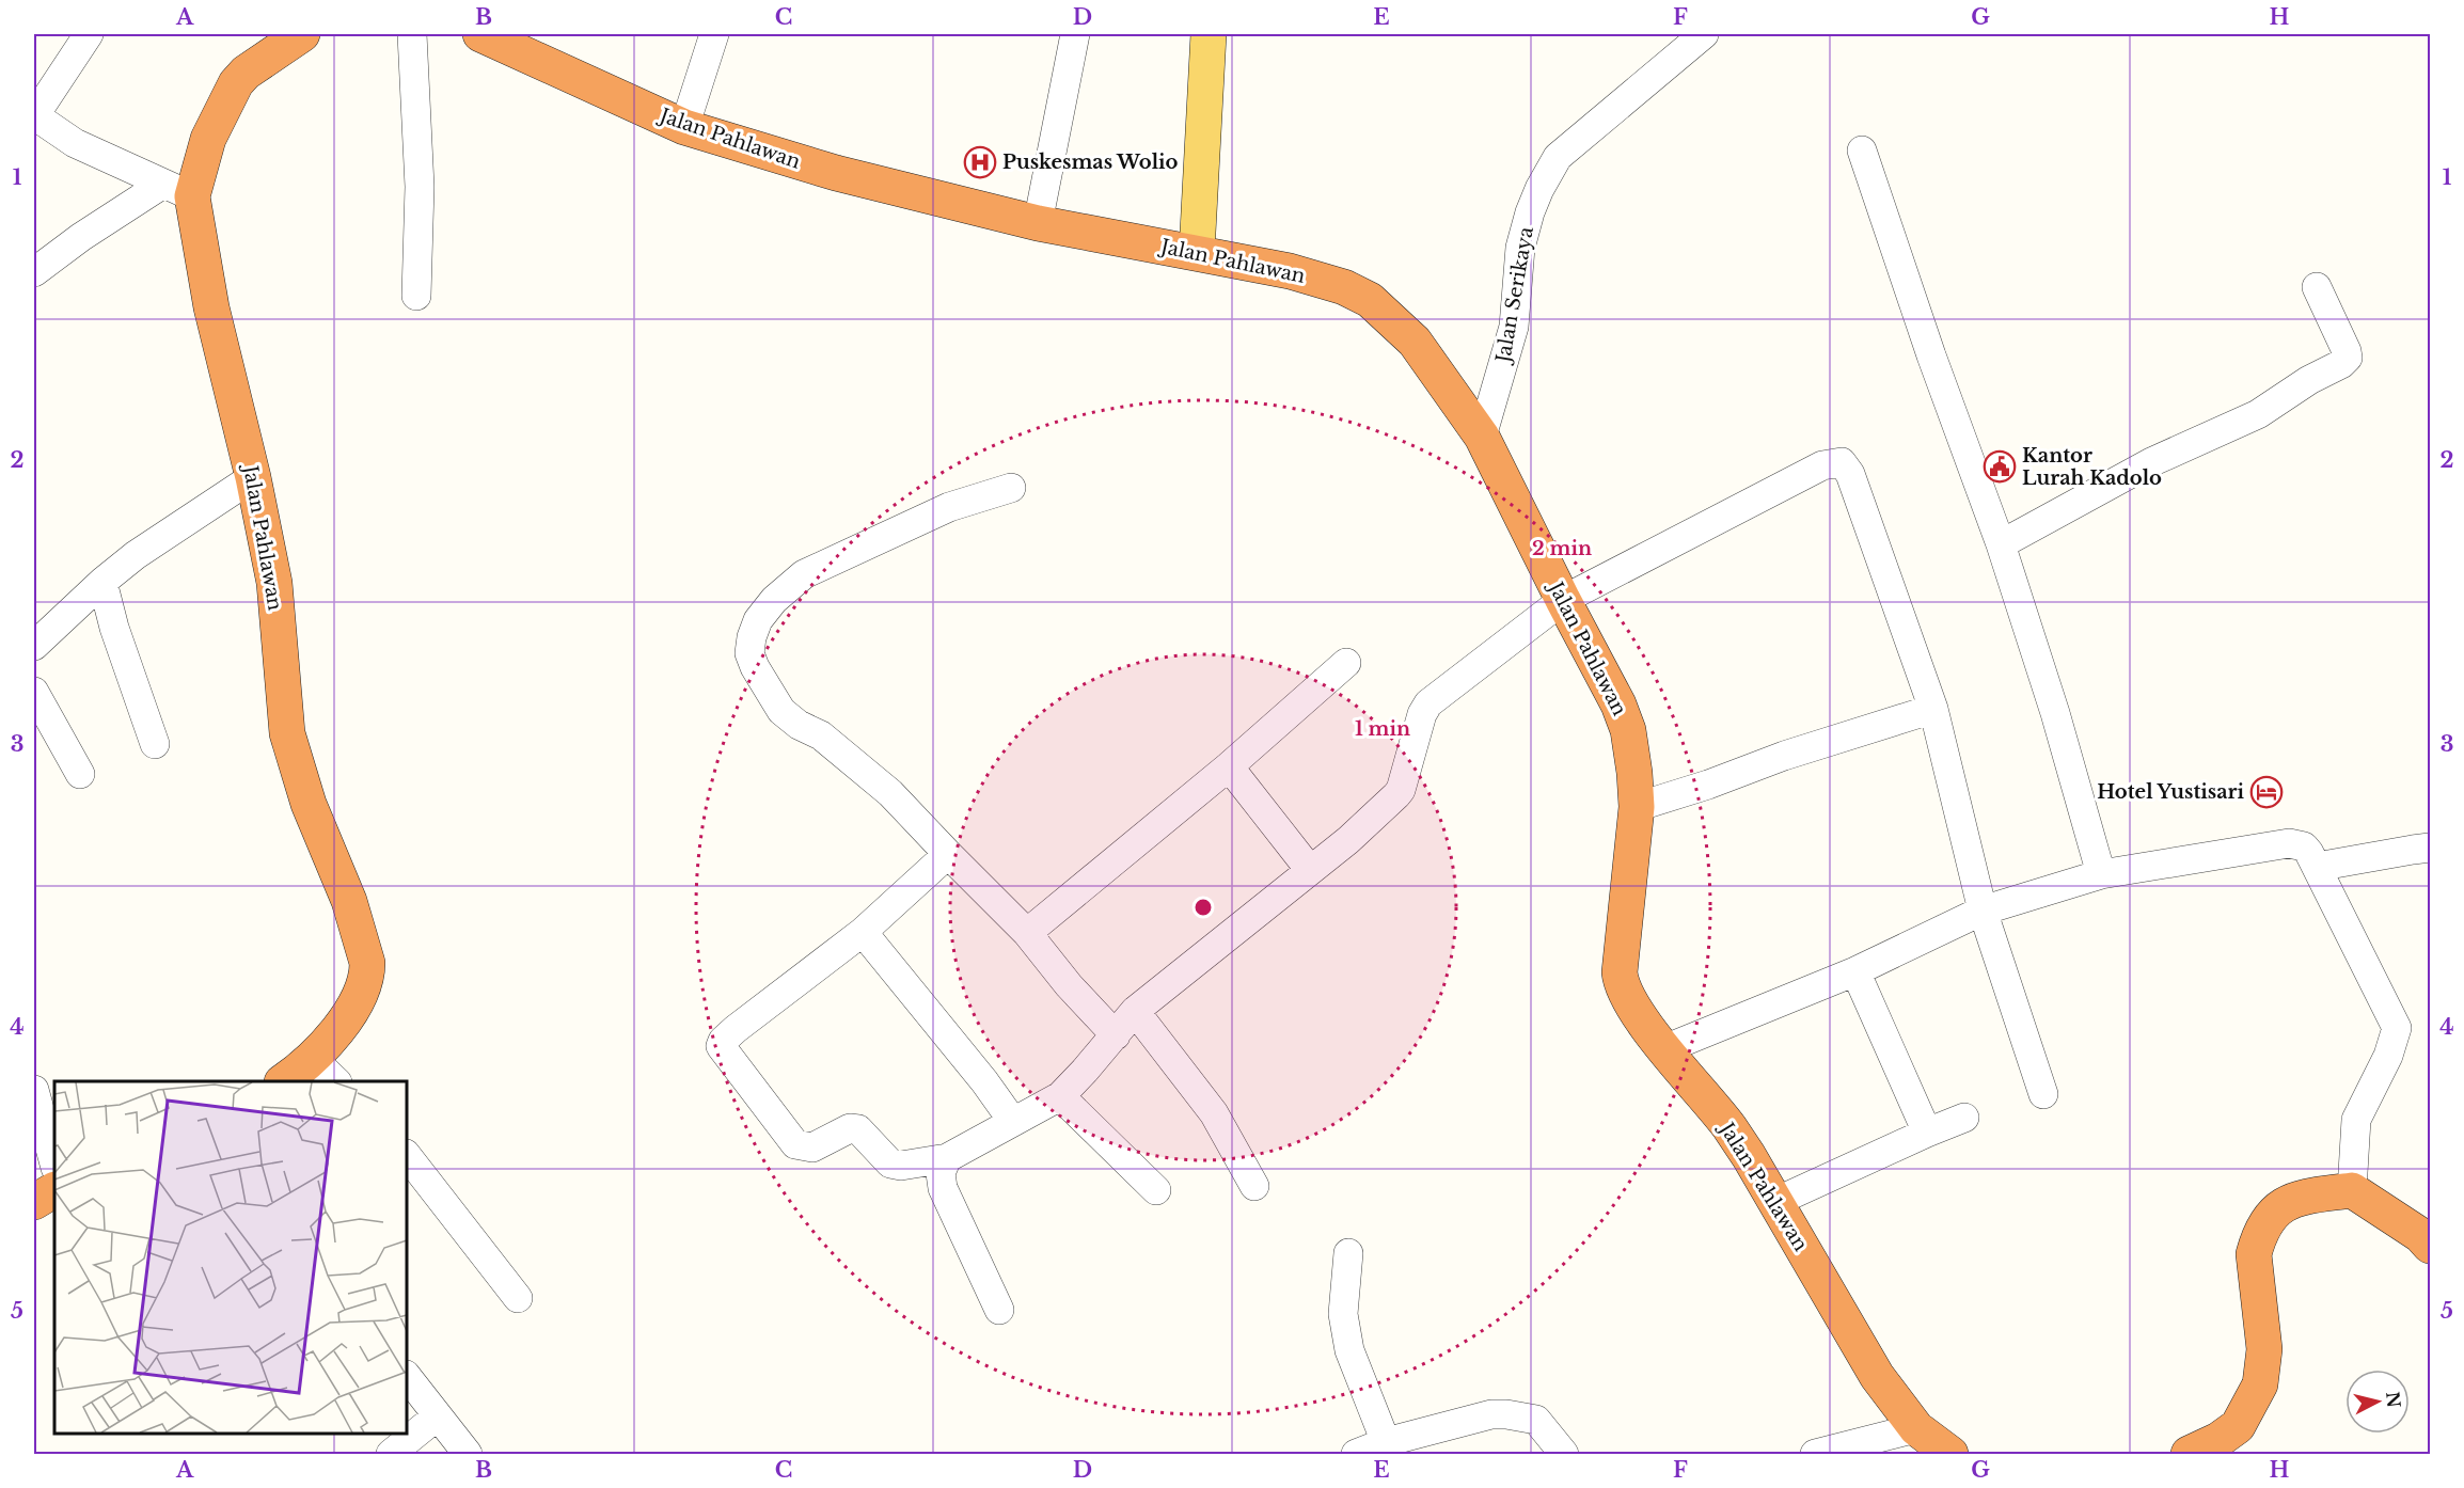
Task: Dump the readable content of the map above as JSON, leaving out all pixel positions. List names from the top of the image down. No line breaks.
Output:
{"streets":{"highway":["Jalan Pahlawan"],"street":["Jalan Serikaya"]},"crossings":[["Jalan Pahlawan","Jalan Serikaya"]],"places":{"hospital":["Puskesmas Wolio"],"public building":["Kantor Lurah Kadolo"],"hotel":["Hotel Yustisari"]},"north":"right","grid":{"columns":["A","B","C","D","E","F","G","H"],"rows":["1","2","3","4","5"]},"rings":["2 min","1 min"]}
